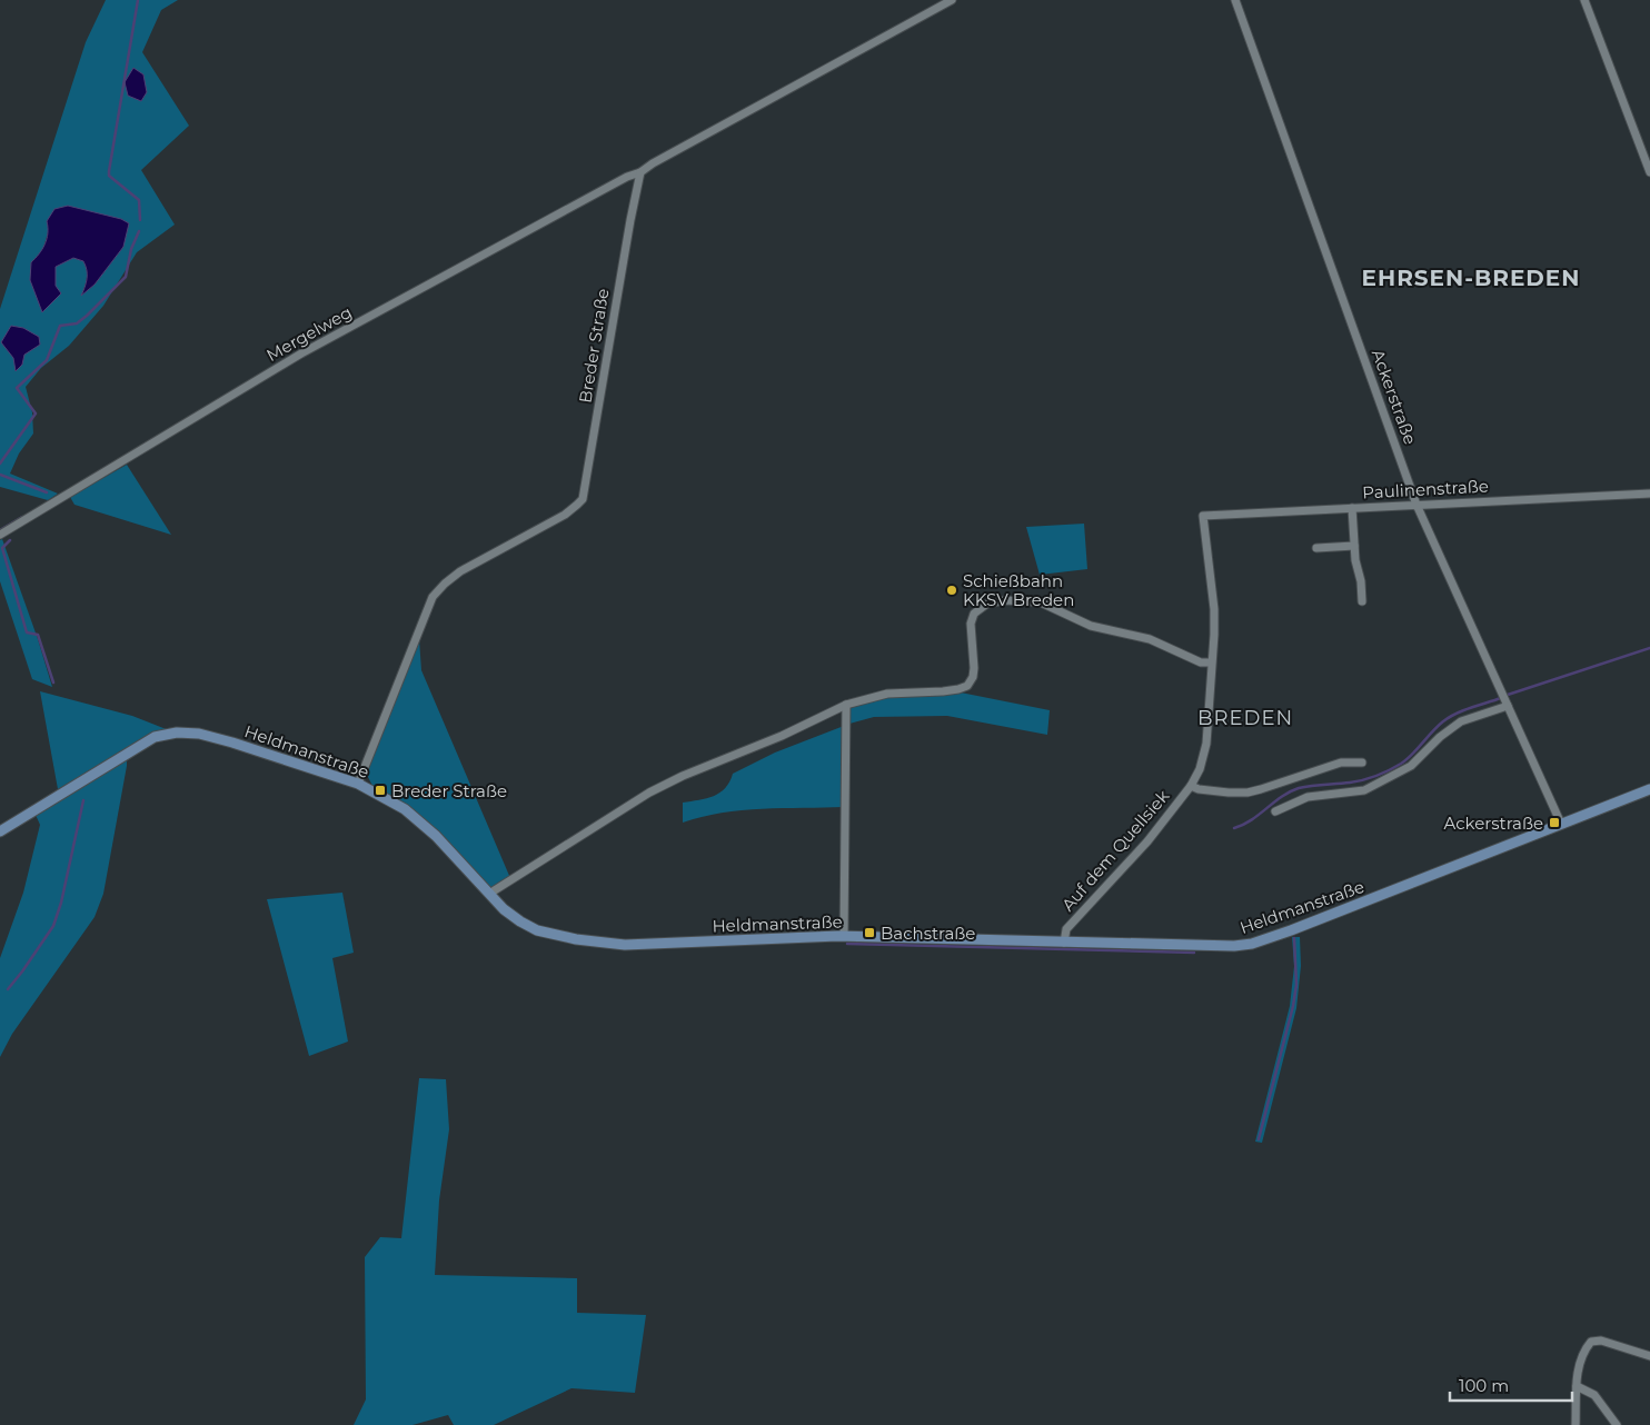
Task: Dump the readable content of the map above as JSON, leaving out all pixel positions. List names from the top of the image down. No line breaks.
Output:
{"streets":{"main road":["Heldmanstraße"],"street":["Mergelweg","Breder Straße","Ackerstraße","Paulinenstraße","Auf dem Quellsiek"]},"crossings":[["Mergelweg","Breder Straße"],["Breder Straße","Heldmanstraße"],["Ackerstraße","Paulinenstraße"],["Ackerstraße","Heldmanstraße"],["Paulinenstraße","Auf dem Quellsiek"],["Heldmanstraße","Auf dem Quellsiek"]],"districts":["EHRSEN-BREDEN","BREDEN"],"places":{"other":["Schießbahn KKSV Breden"],"transit":["Breder Straße","Ackerstraße","Bachstraße"]},"scale_bar":"100 m"}
